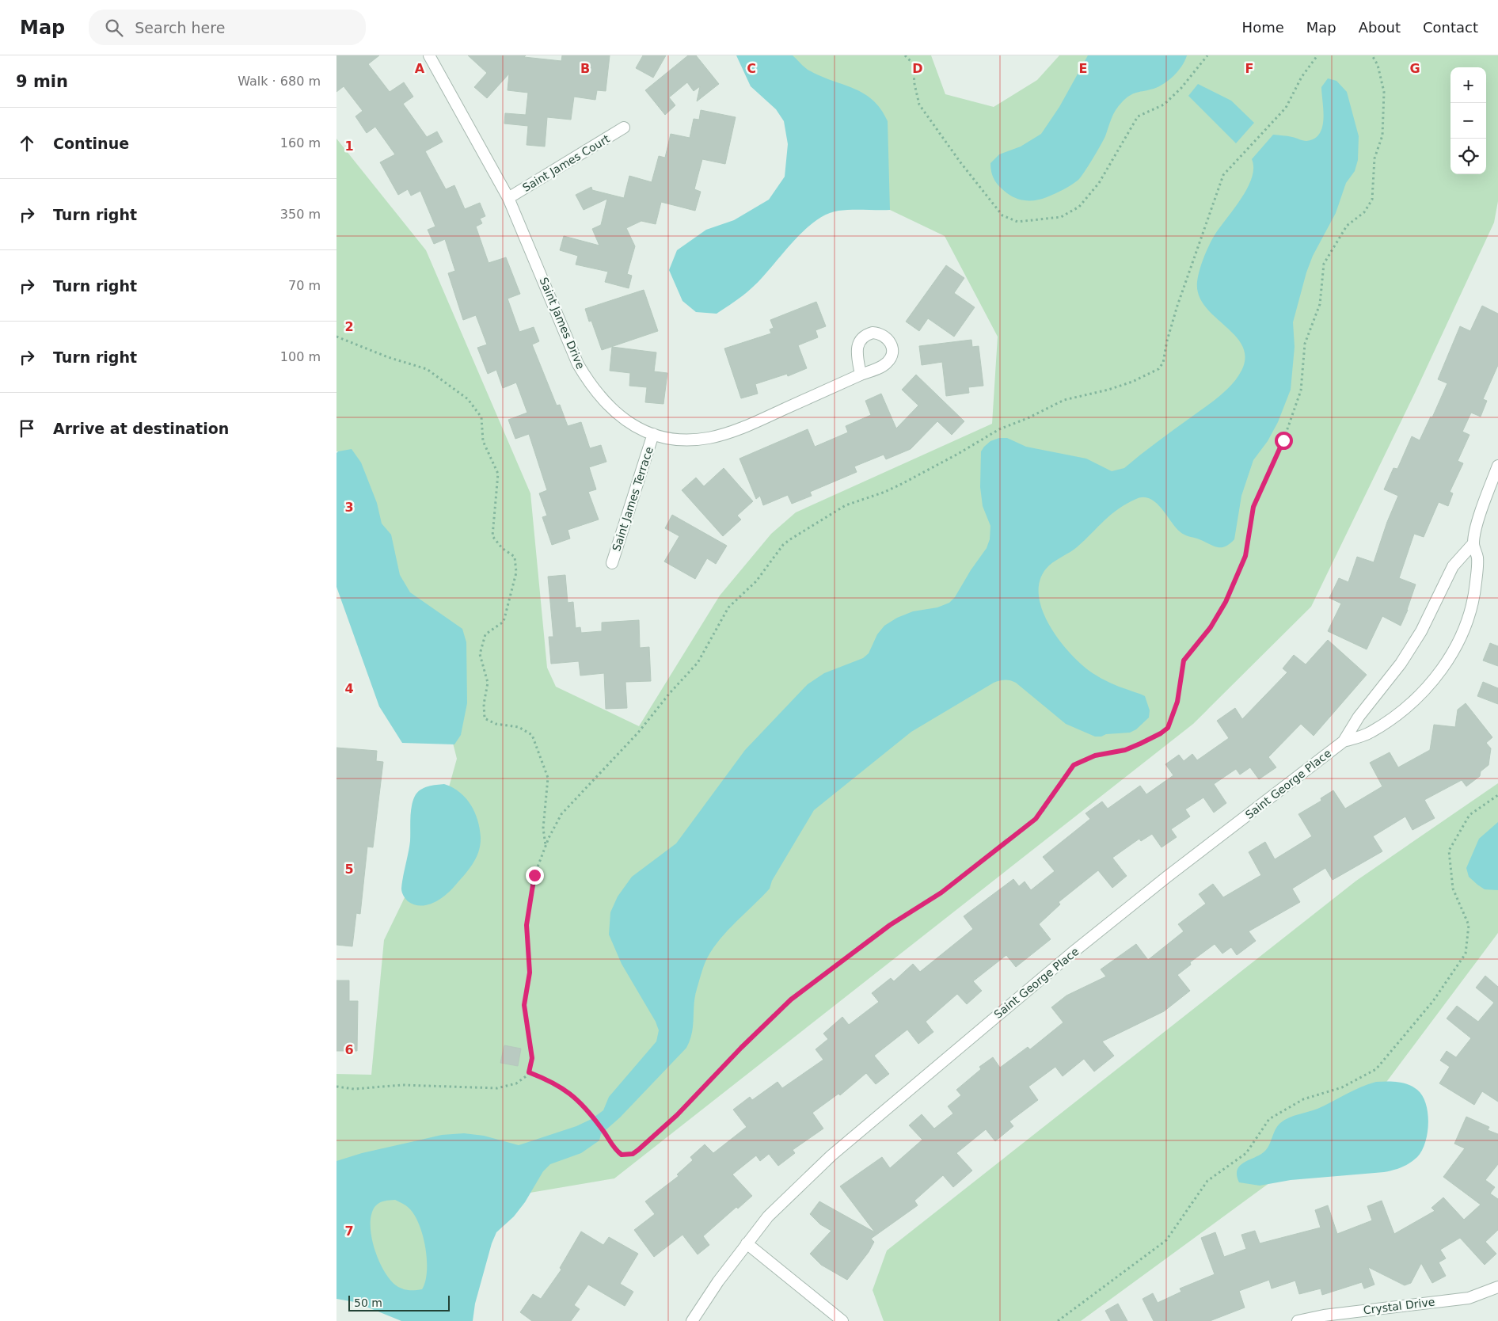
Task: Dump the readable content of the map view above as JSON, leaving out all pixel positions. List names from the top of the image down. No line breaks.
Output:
{"streets":{"street":["Saint James Court","Saint James Drive","Saint James Terrace","Saint George Place","Crystal Drive"]},"crossings":[["Saint James Court","Saint James Drive"],["Saint James Drive","Saint James Terrace"]],"scale_bar":"50 m","page":{"header":"Map","search":"Search here","nav":["Home","Map","About","Contact"],"heading":["9 min","Walk · 680 m"],"map_buttons":["+","−"],"list":[["Continue","160 m"],["Turn right","350 m"],["Turn right","70 m"],["Turn right","100 m"],"Arrive at destination"],"scale":"50 m"},"grid":{"columns":["A","B","C","D","E","F","G"],"rows":["1","2","3","4","5","6","7"]}}
